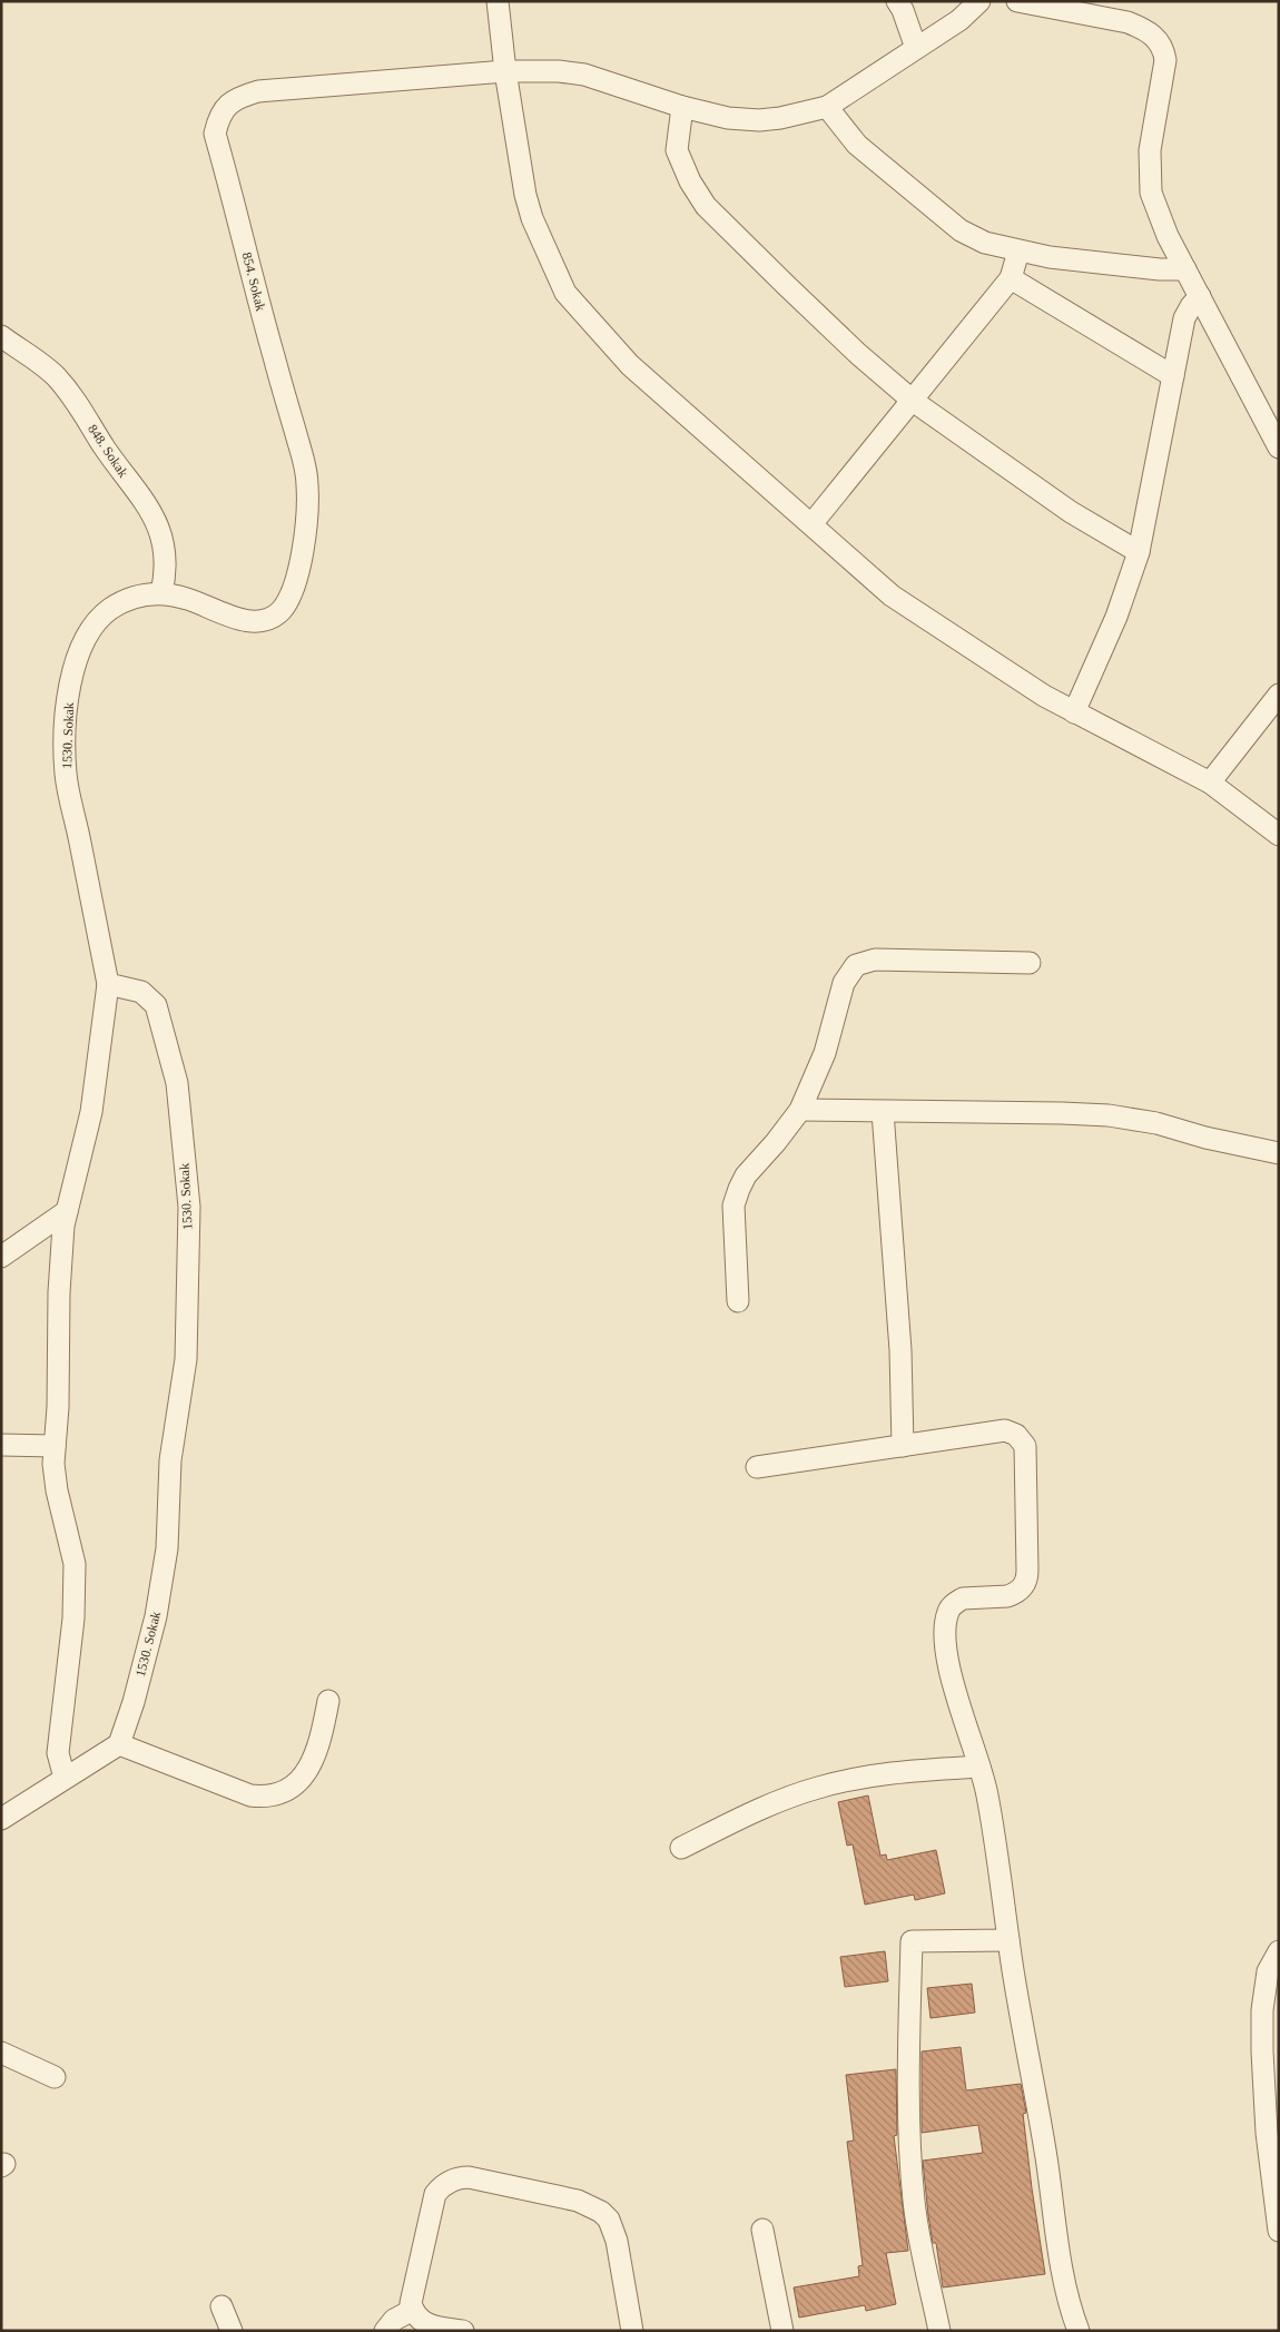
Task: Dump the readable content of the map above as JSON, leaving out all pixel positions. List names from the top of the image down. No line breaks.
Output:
{"streets":{"street":["854. Sokak","848. Sokak","1530. Sokak"]},"crossings":[["854. Sokak","848. Sokak"],["854. Sokak","1530. Sokak"],["848. Sokak","1530. Sokak"]]}
